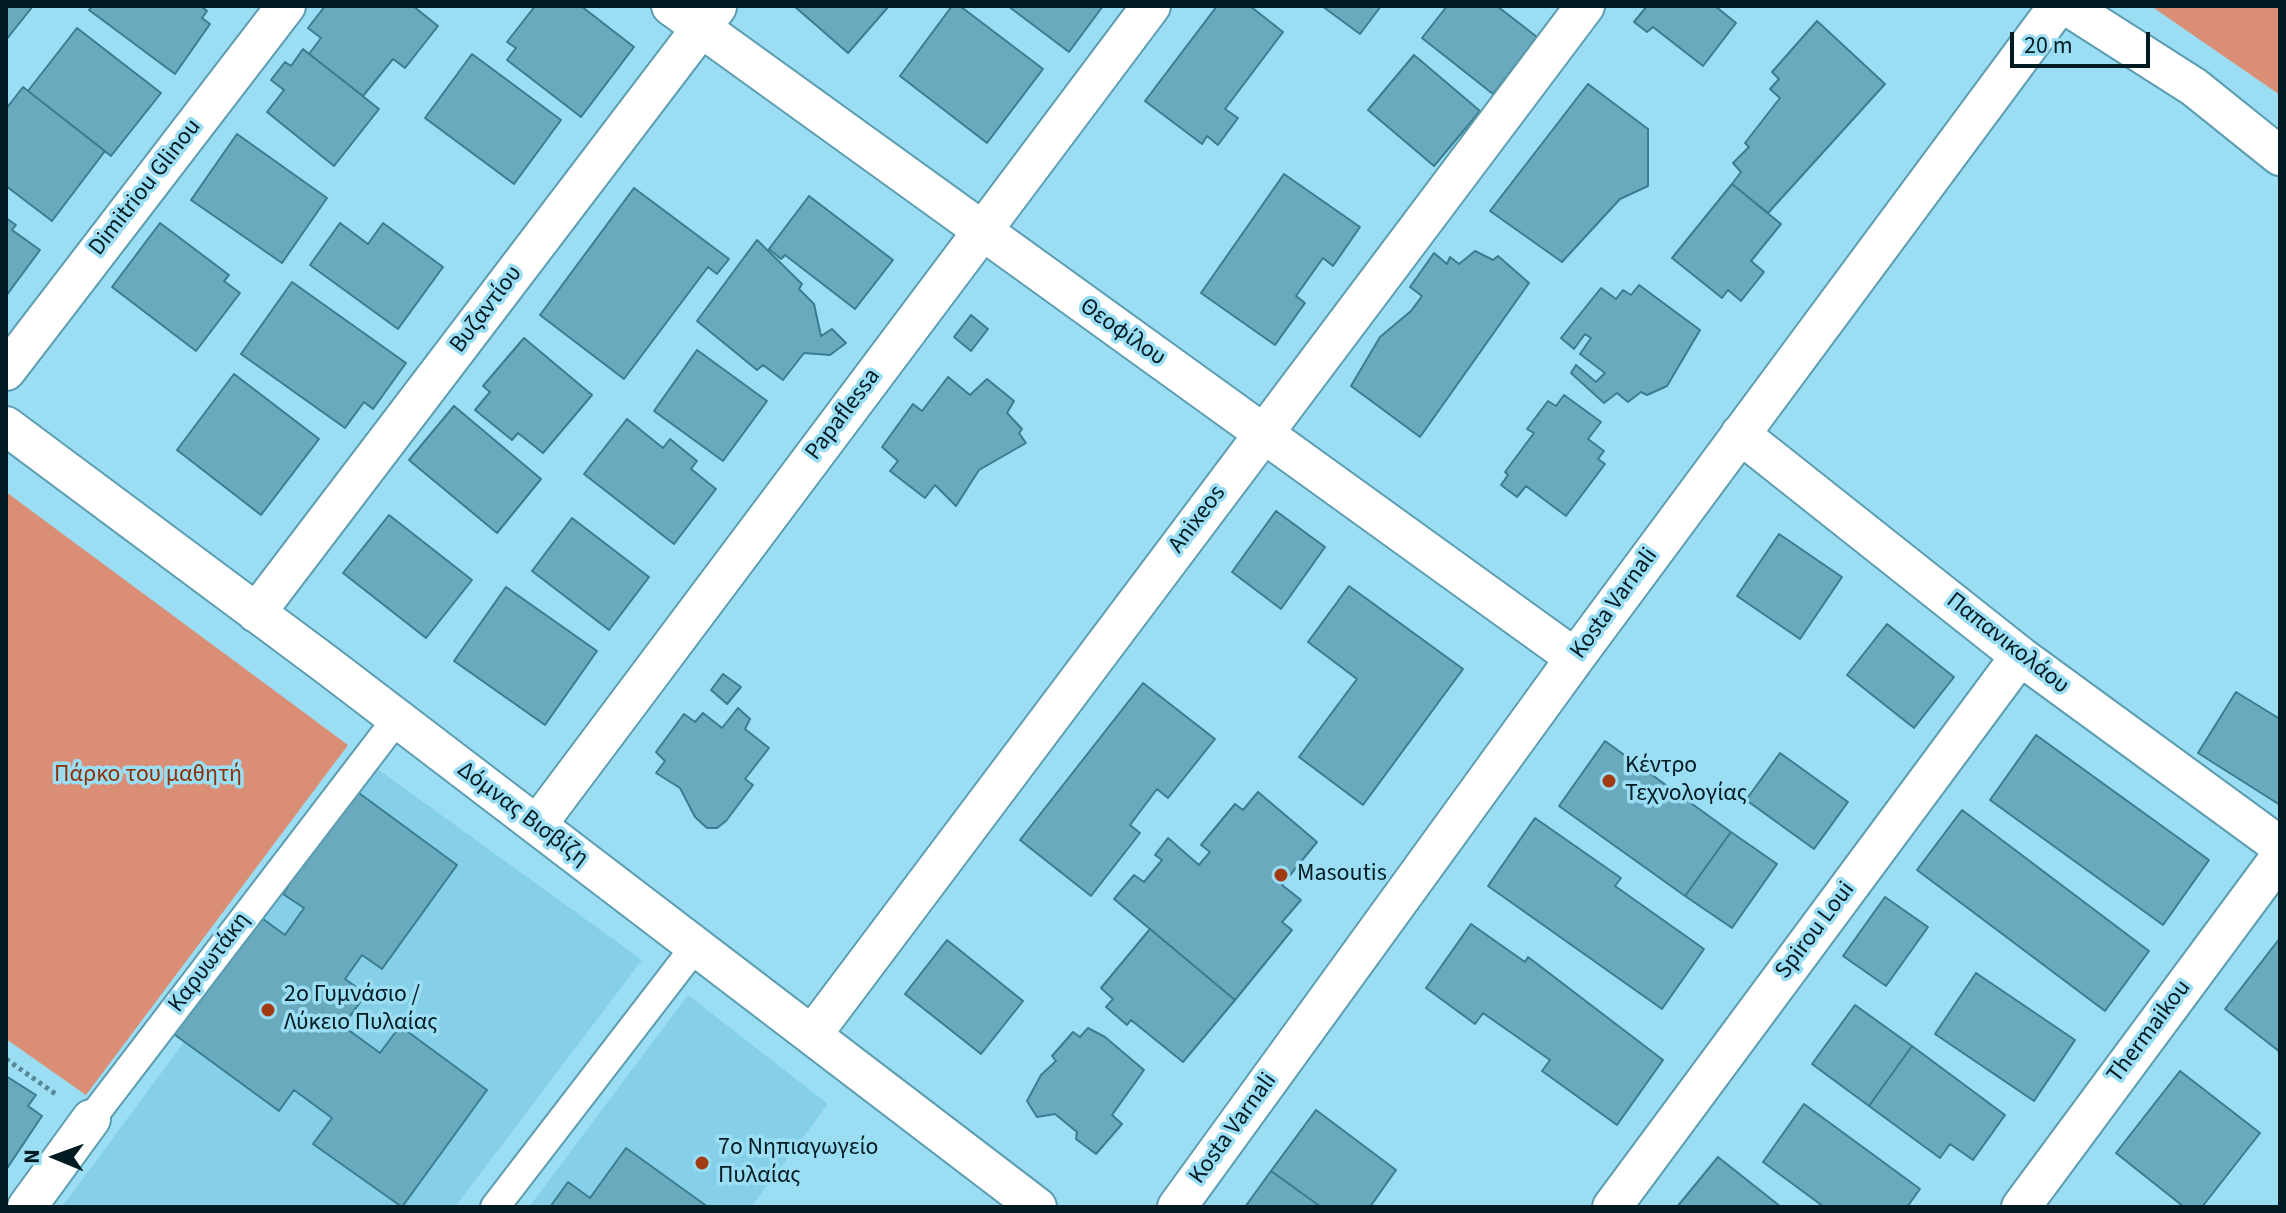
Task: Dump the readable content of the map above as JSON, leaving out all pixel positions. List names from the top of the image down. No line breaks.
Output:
{"streets":{"street":["Dimitriou Glinou","Βυζαντίου","Θεοφίλου","Papaflessa","Anixeos","Kosta Varnali","Παπανικολάου","Δόμνας Βισβίζη","Spirou Loui","Καρυωτάκη","Thermaikou"]},"crossings":[["Βυζαντίου","Θεοφίλου"],["Βυζαντίου","Δόμνας Βισβίζη"],["Θεοφίλου","Papaflessa"],["Θεοφίλου","Anixeos"],["Θεοφίλου","Kosta Varnali"],["Papaflessa","Δόμνας Βισβίζη"],["Anixeos","Δόμνας Βισβίζη"],["Kosta Varnali","Παπανικολάου"],["Παπανικολάου","Spirou Loui"],["Δόμνας Βισβίζη","Καρυωτάκη"]],"parks":["Πάρκο του μαθητή"],"places":["Κέντρο Τεχνολογίας","Masoutis","2o Γυμνάσιο / Λύκειο Πυλαίας","7ο Νηπιαγωγείο Πυλαίας"],"scale_bar":"20 m","north":"left"}
